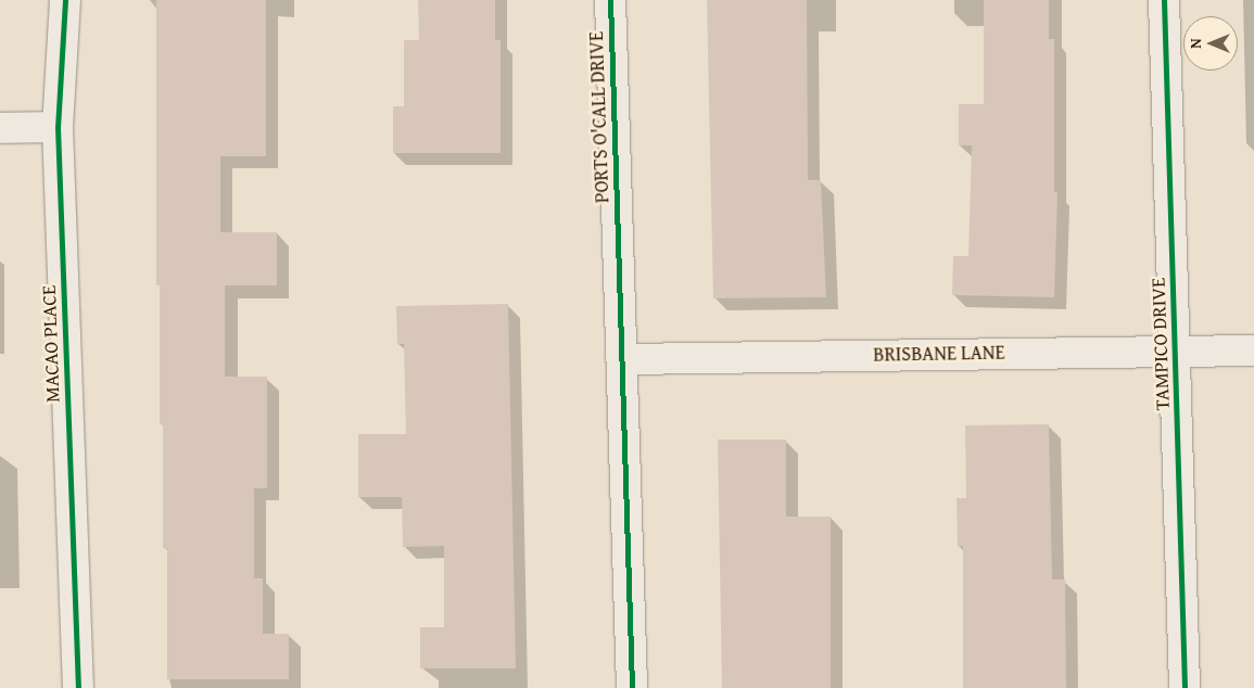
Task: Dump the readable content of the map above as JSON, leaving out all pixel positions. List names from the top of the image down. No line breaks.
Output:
{"streets":{"street":["PORTS O'CALL DRIVE","MACAO PLACE","TAMPICO DRIVE","BRISBANE LANE"]},"crossings":[["PORTS O'CALL DRIVE","BRISBANE LANE"],["TAMPICO DRIVE","BRISBANE LANE"]],"north":"left"}
